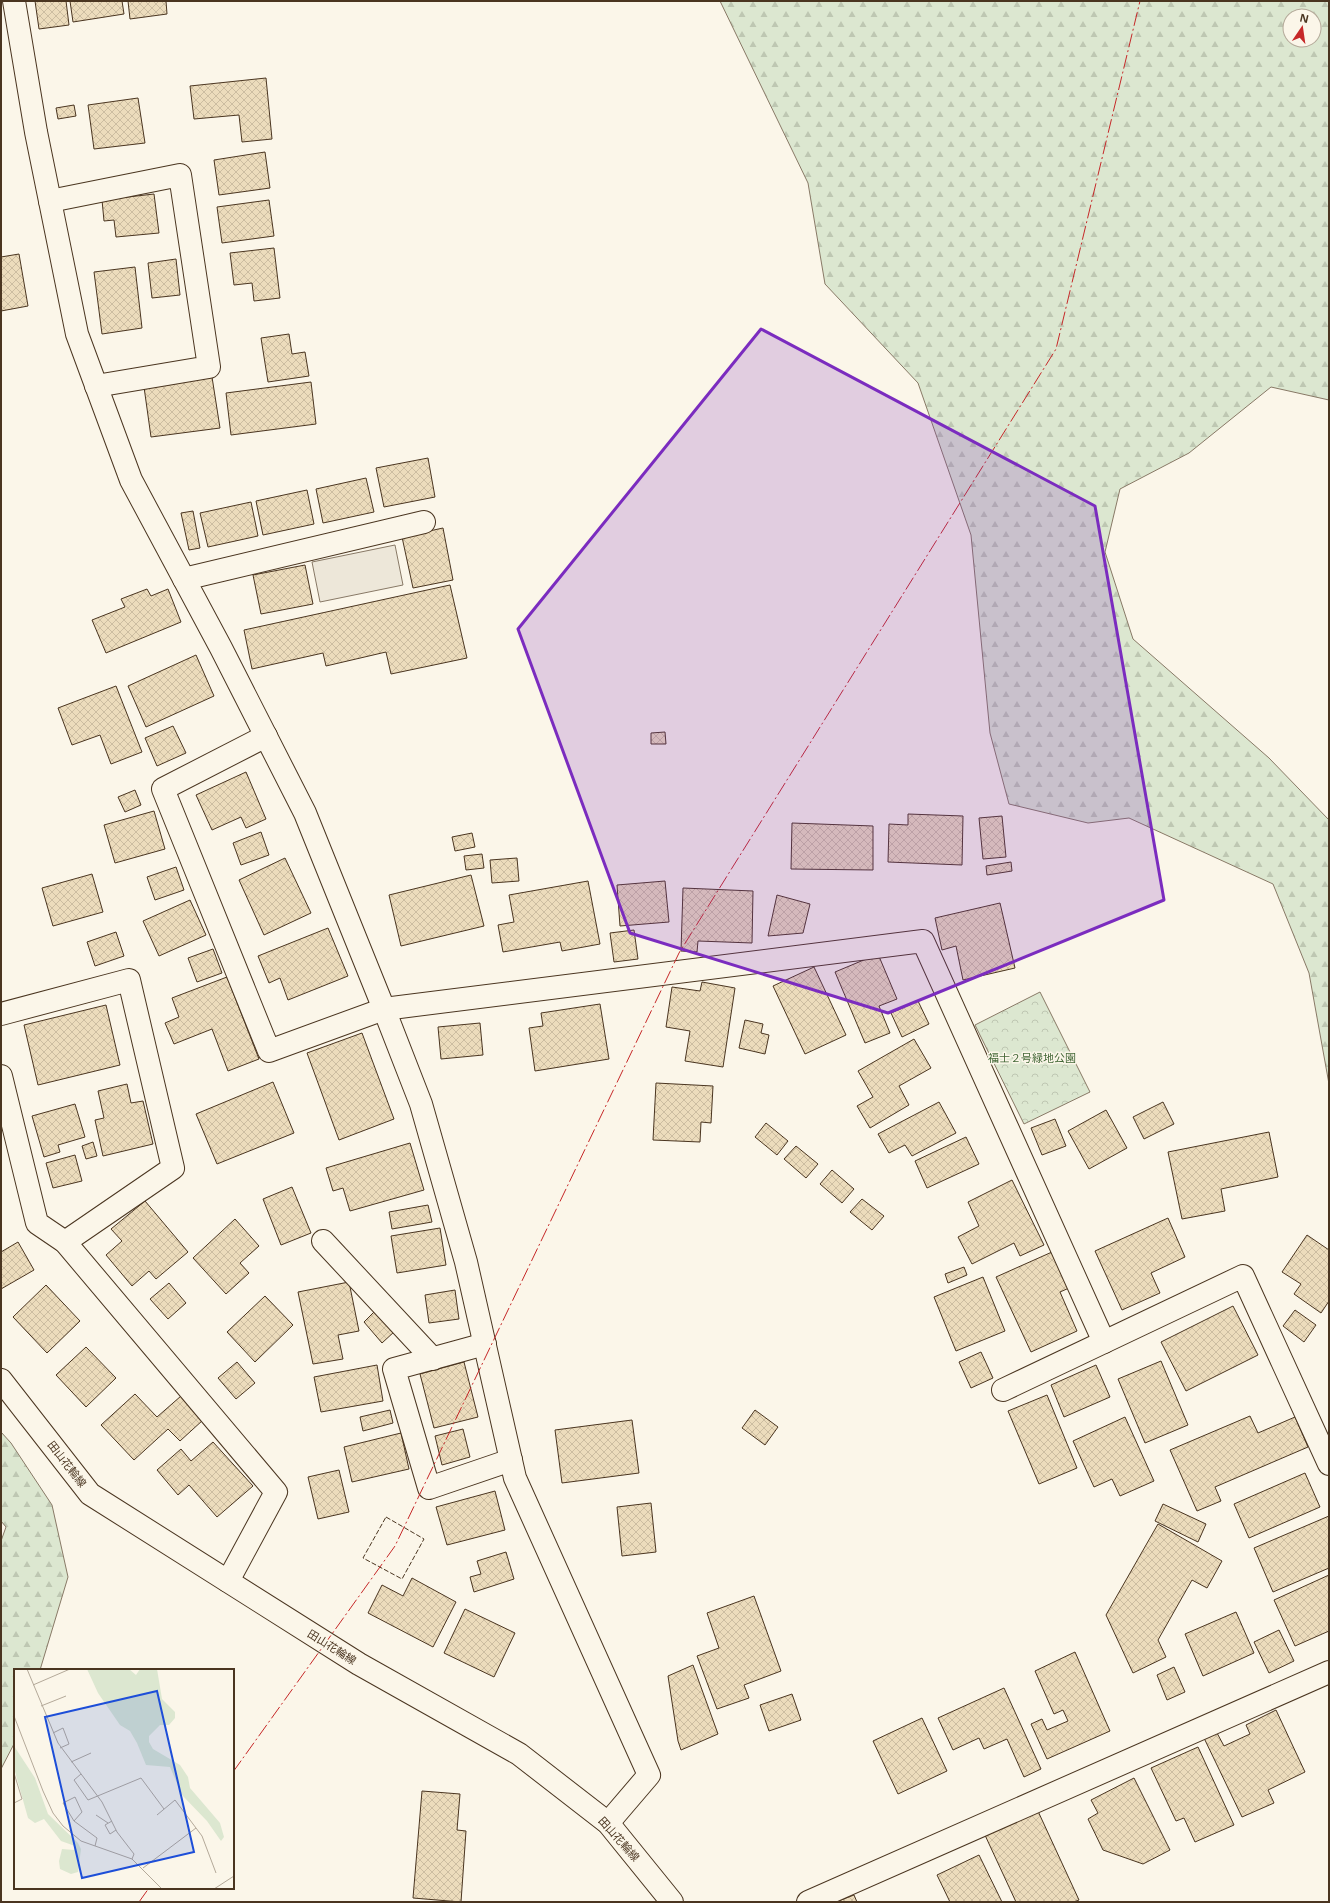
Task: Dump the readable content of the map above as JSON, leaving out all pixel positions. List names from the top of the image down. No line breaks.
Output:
{"streets":{"street":["田山花輪線"]},"parks":["福士２号緑地公園"],"north":"top"}
